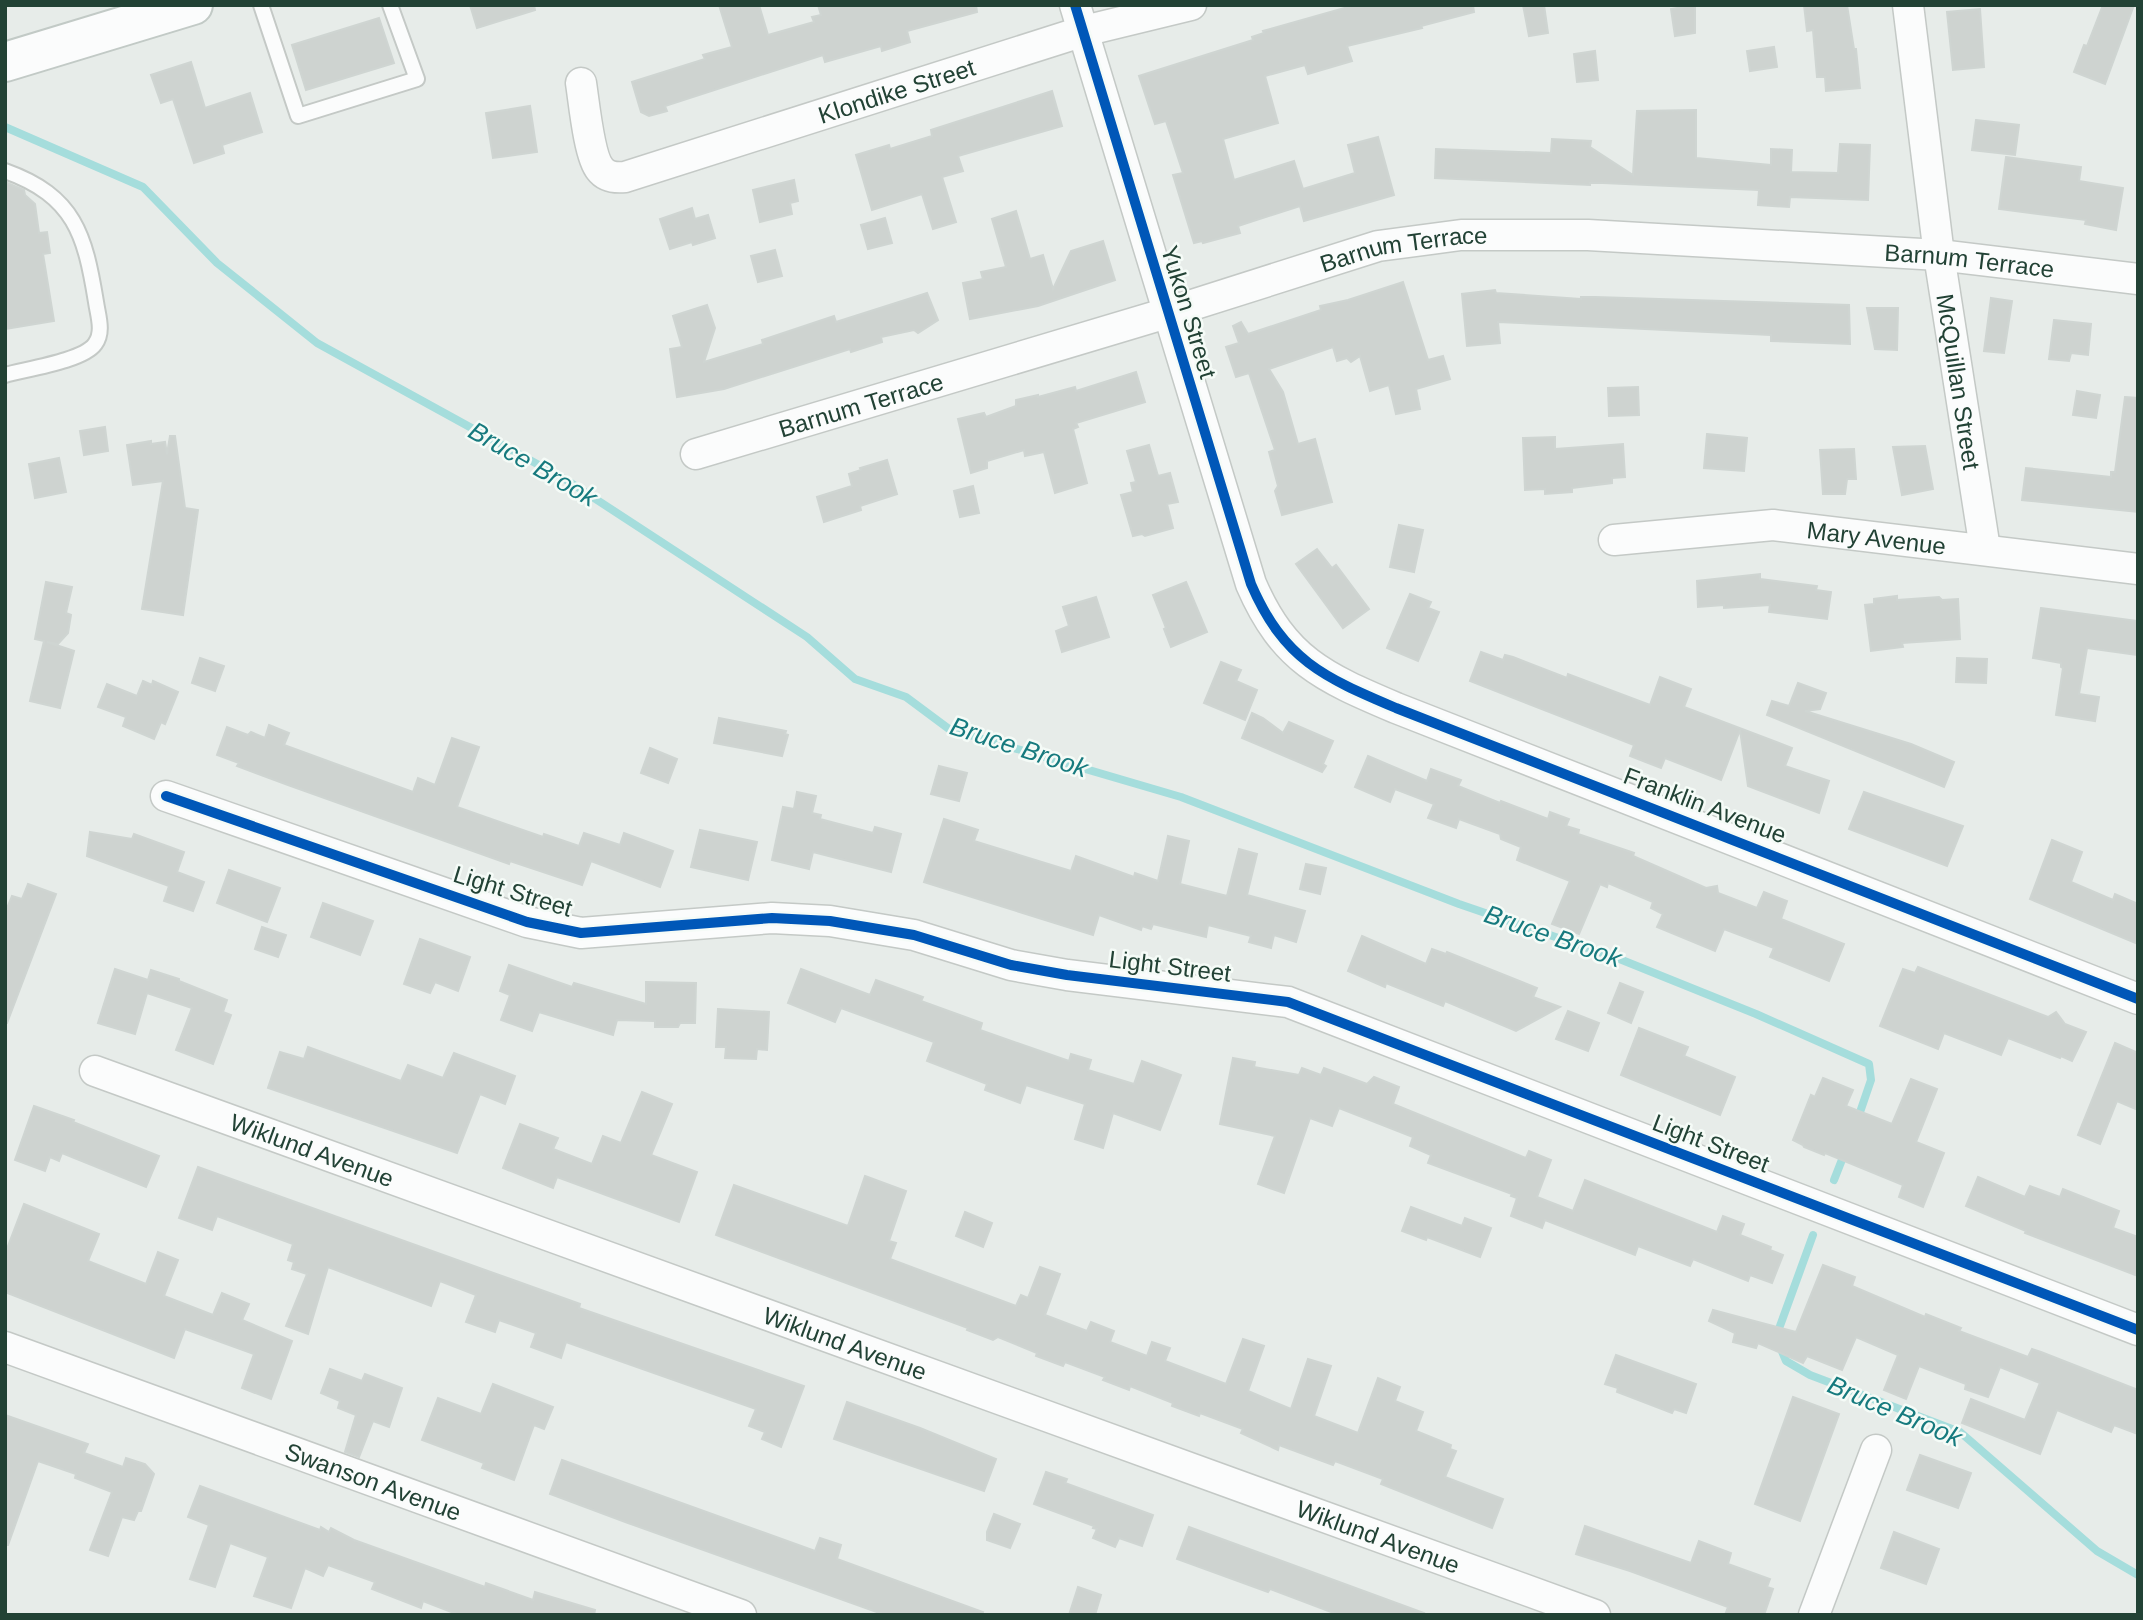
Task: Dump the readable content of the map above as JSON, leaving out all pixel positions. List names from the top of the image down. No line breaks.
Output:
{"streets":{"street":["Klondike Street","Barnum Terrace","Yukon Street","McQuillan Street","Mary Avenue","Franklin Avenue","Light Street","Wiklund Avenue","Swanson Avenue"]},"crossings":[["Klondike Street","Yukon Street"],["Barnum Terrace","Yukon Street"],["Barnum Terrace","McQuillan Street"],["Yukon Street","Franklin Avenue"],["McQuillan Street","Mary Avenue"]],"water":["Bruce Brook"]}
